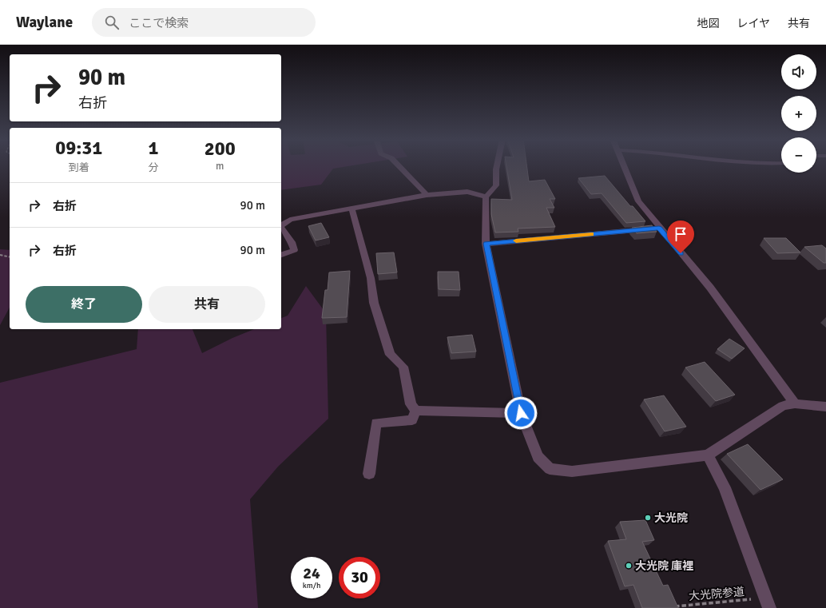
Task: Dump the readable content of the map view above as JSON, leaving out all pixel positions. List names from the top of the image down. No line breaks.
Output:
{"streets":{"path":["大光院参道"]},"places":["大光院","大光院 庫裡"],"page":{"header":"Waylane","search":"ここで検索","nav":["地図","レイヤ","共有"],"map_buttons":["+","−"],"turn":["90 m","右折"],"eta":["09:31","到着","1","分","200","m"],"list":[{"name":"右折","value":"90 m"},{"name":"右折","value":"90 m"}],"buttons":["終了","共有"],"speed":"24 km/h","limit":"30"}}
